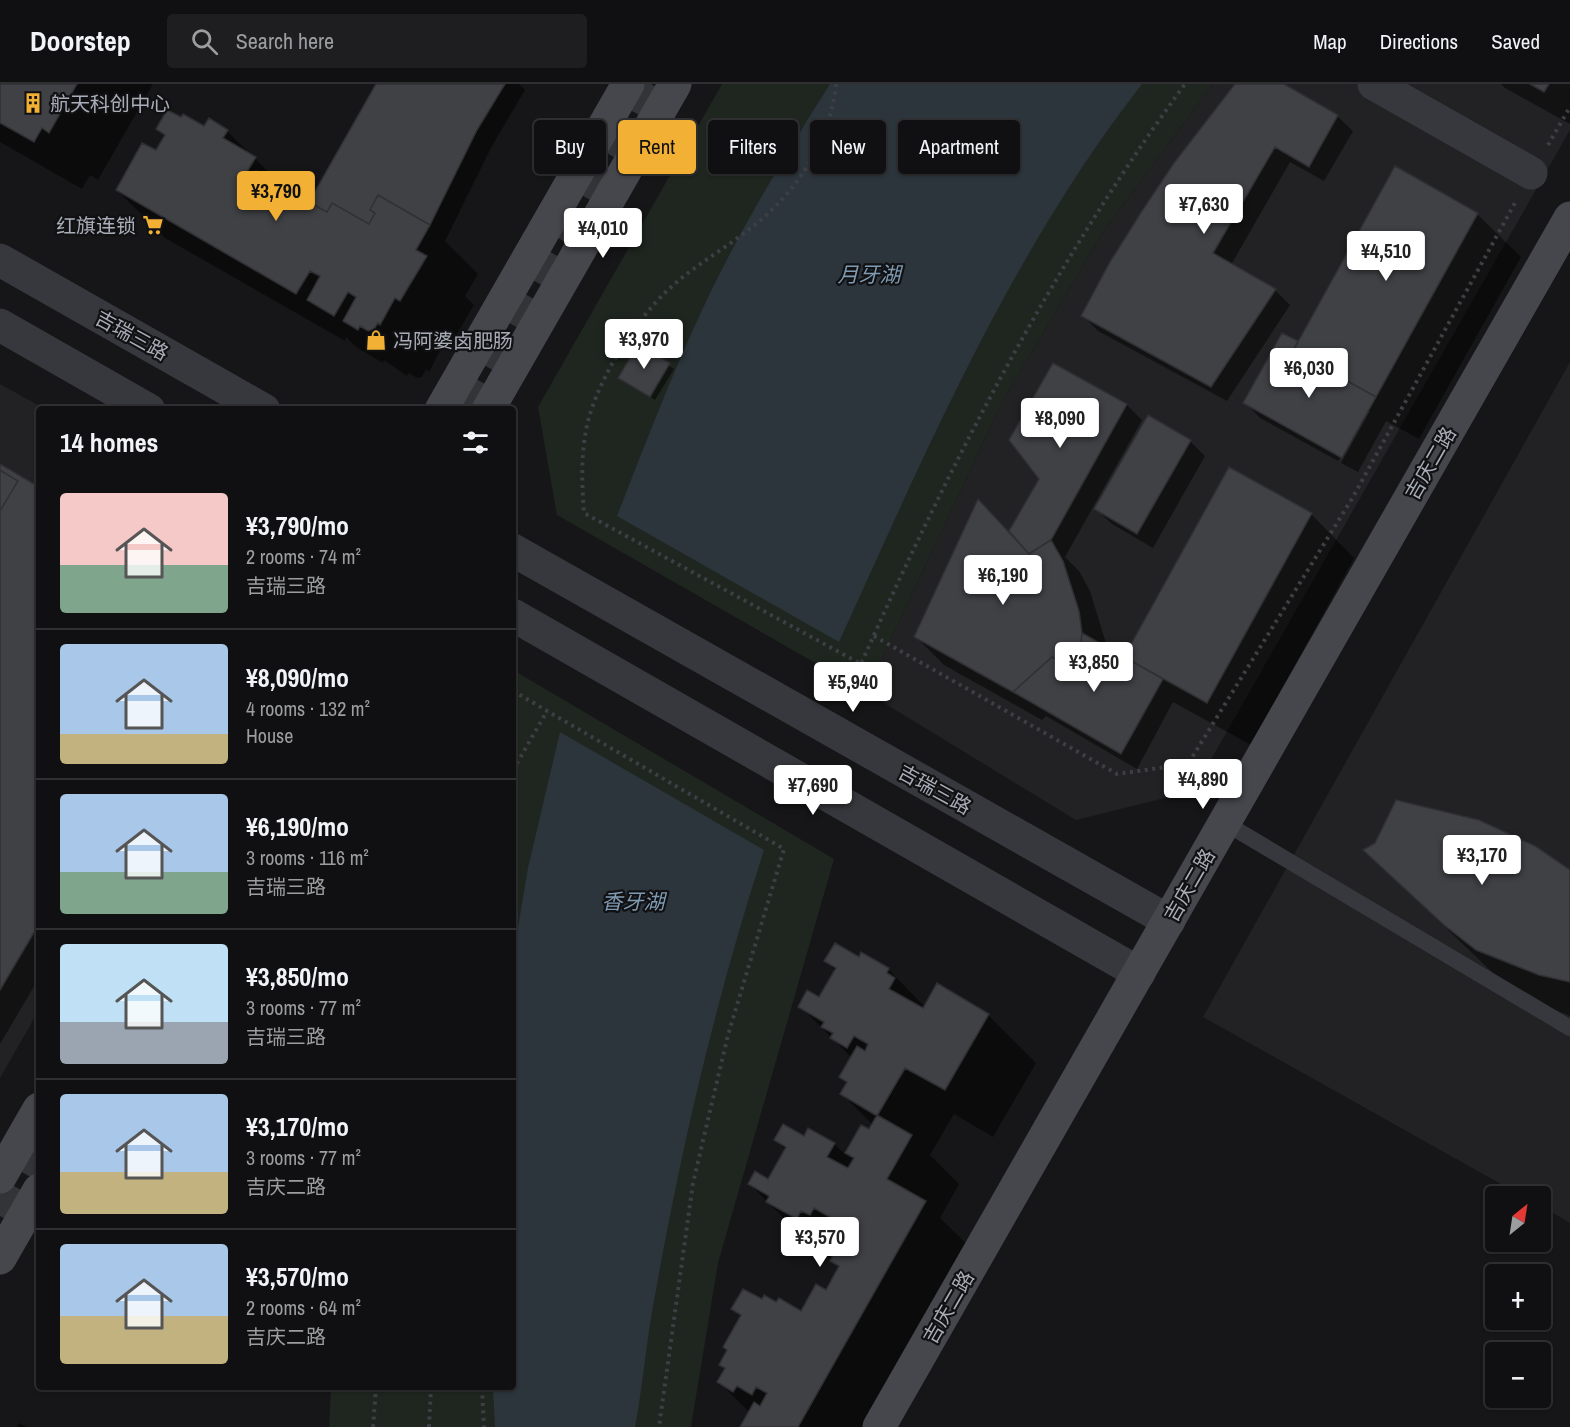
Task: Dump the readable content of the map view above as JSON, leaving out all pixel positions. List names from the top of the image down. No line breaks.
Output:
{"streets":{"street":["吉瑞三路","吉庆二路"]},"crossings":[["吉瑞三路","吉庆二路"]],"water":["月牙湖","香牙湖"],"places":{"building":["航天科创中心"],"supermarket":["红旗连锁"],"shop":["冯阿婆卤肥肠"]},"north":"top right","page":{"header":"Doorstep","search":"Search here","nav":["Map","Directions","Saved"],"chip":["Buy","Rent","Filters","New","Apartment"],"price":["¥3,790","¥7,630","¥4,010","¥4,510","¥3,970","¥6,030","¥8,090","¥6,190","¥3,850","¥5,940","¥4,890","¥7,690","¥3,170","¥3,570"],"heading":"14 homes","list":[{"name":"¥3,790/mo","note":"2 rooms · 74 m² · 吉瑞三路"},{"name":"¥8,090/mo","note":"4 rooms · 132 m² · House"},{"name":"¥6,190/mo","note":"3 rooms · 116 m² · 吉瑞三路"},{"name":"¥3,850/mo","note":"3 rooms · 77 m² · 吉瑞三路"},{"name":"¥3,170/mo","note":"3 rooms · 77 m² · 吉庆二路"},{"name":"¥3,570/mo","note":"2 rooms · 64 m² · 吉庆二路"}],"map_buttons":["+","−"]}}
